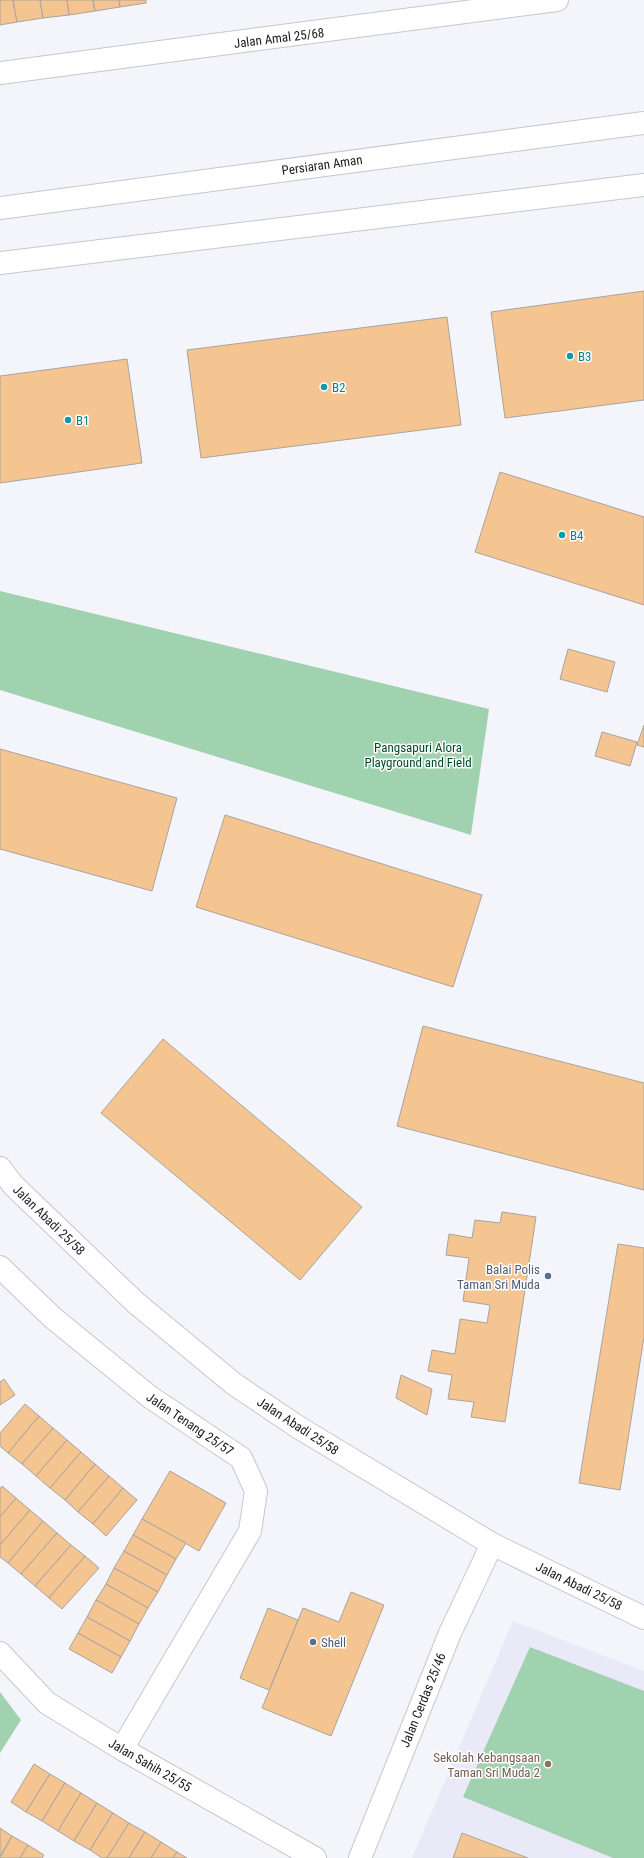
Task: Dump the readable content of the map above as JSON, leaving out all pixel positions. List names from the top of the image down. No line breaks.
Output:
{"streets":{"street":["Jalan Amal 25/68","Persiaran Aman","Jalan Abadi 25/58","Jalan Tenang 25/57","Jalan Cerdas 25/46","Jalan Sahih 25/55"]},"crossings":[["Jalan Abadi 25/58","Jalan Cerdas 25/46"],["Jalan Tenang 25/57","Jalan Sahih 25/55"]],"parks":["Pangsapuri Alora Playground and Field"],"places":["B3","B2","B1","B4","Balai Polis Taman Sri Muda","Shell","Sekolah Kebangsaan Taman Sri Muda 2"]}
